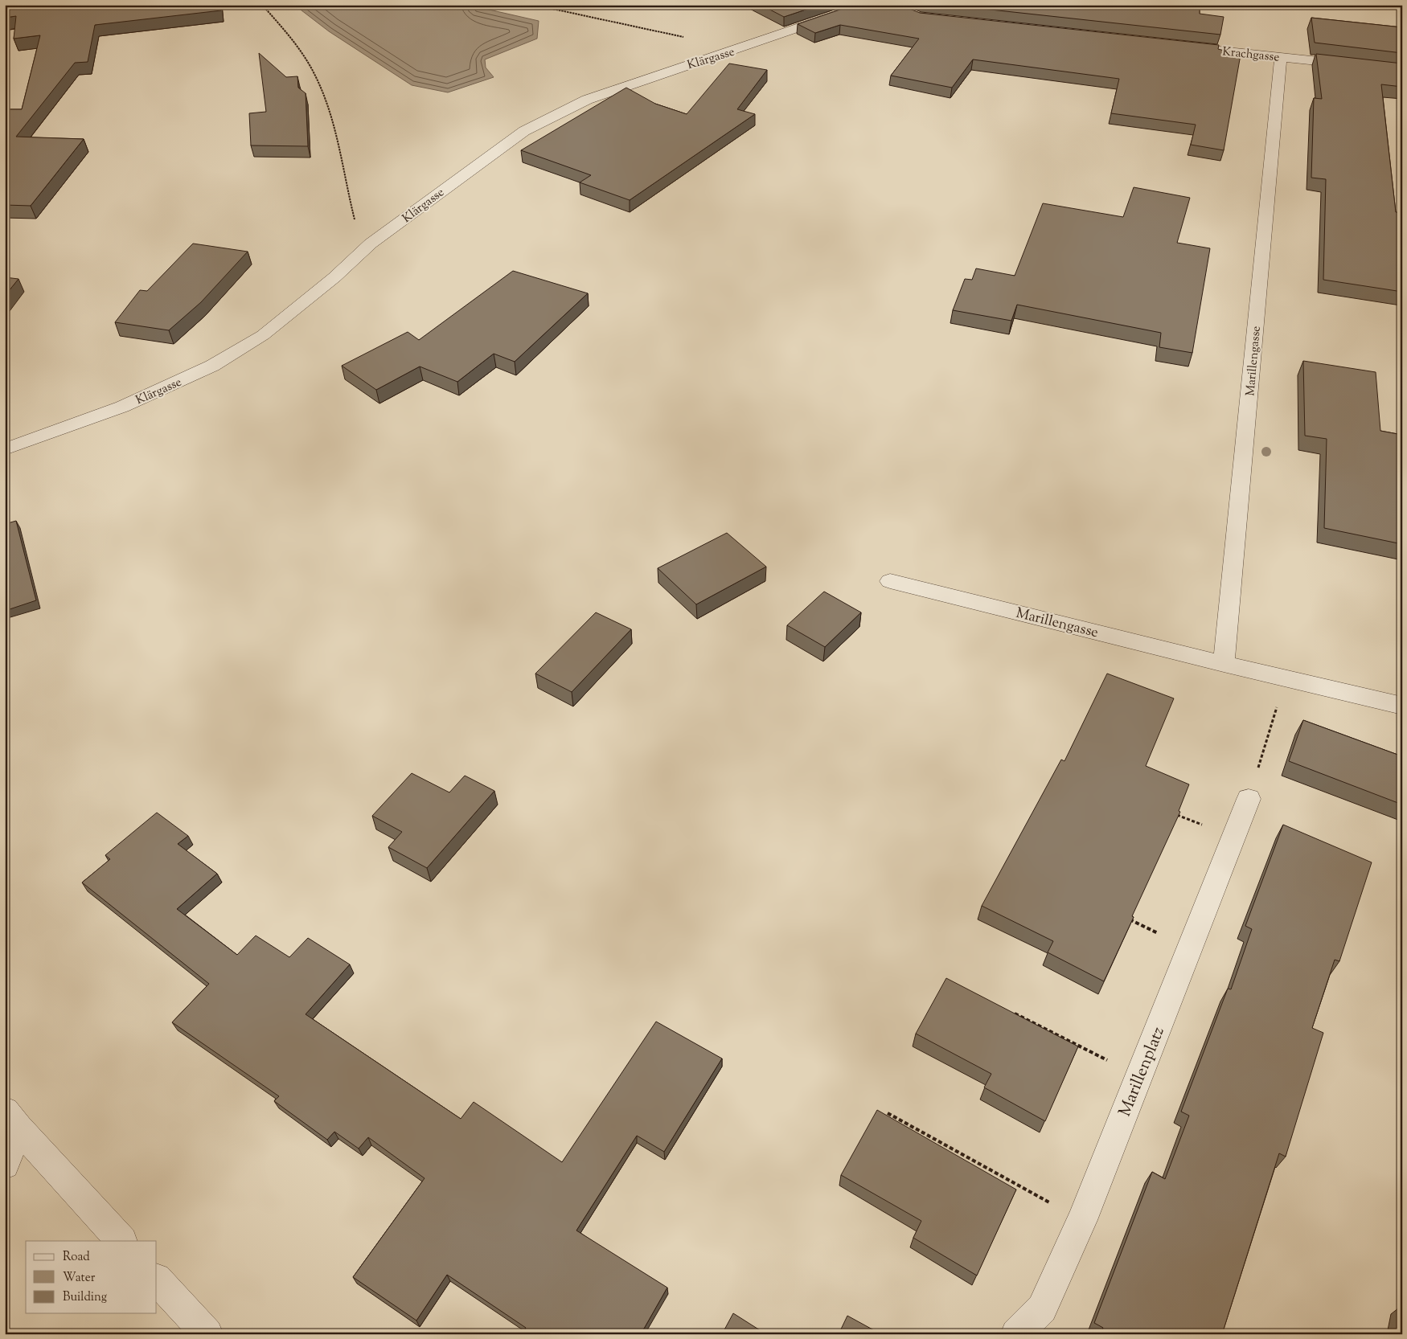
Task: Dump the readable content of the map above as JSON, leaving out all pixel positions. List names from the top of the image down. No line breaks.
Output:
{"streets":{"street":["Krachgasse","Klärgasse","Marillengasse","Marillenplatz"]},"crossings":[["Krachgasse","Marillengasse"]],"legend":["Road","Water","Building"]}
